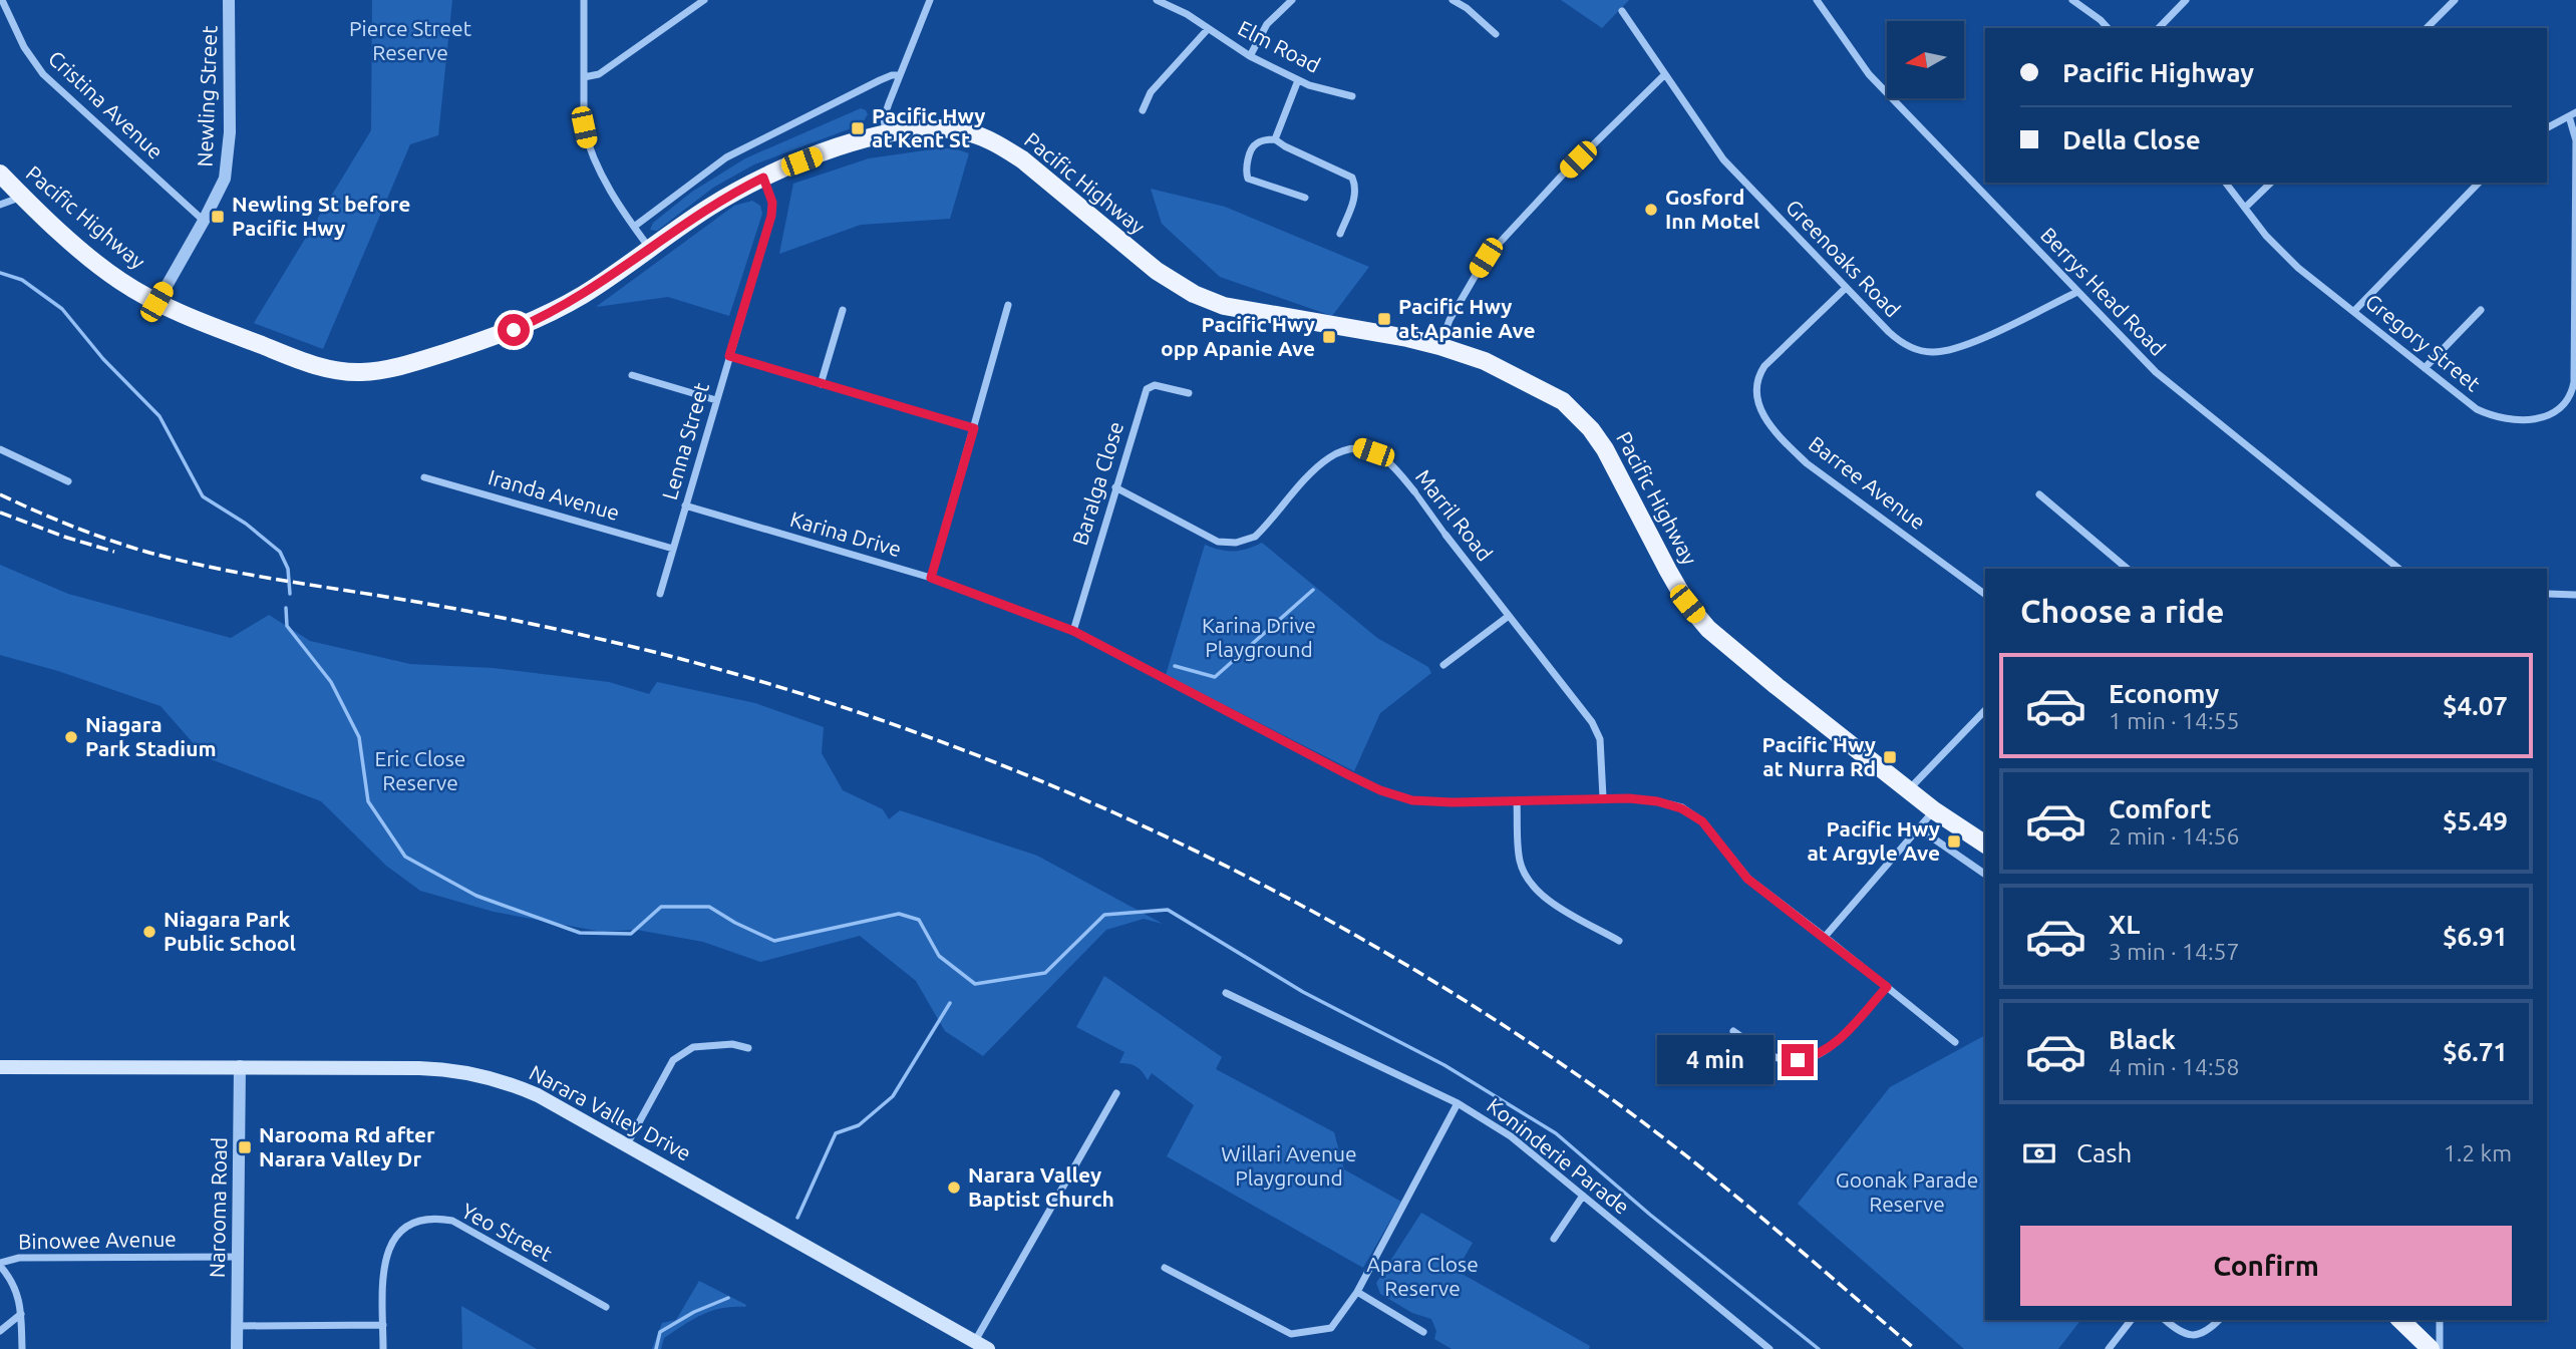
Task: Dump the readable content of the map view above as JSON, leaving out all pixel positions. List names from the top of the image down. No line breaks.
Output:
{"streets":{"main road":["Pacific Highway","Narara Valley Drive"],"street":["Elm Road","Newling Street","Cristina Avenue","Greenoaks Road","Berrys Head Road","Gregory Street","Lenna Street","Baralga Close","Barree Avenue","Iranda Avenue","Marril Road","Karina Drive","Koninderie Parade","Narooma Road","Yeo Street","Binowee Avenue"]},"crossings":[["Newling Street","Cristina Avenue"],["Newling Street","Pacific Highway"],["Pacific Highway","Lenna Street"],["Greenoaks Road","Berrys Head Road"],["Greenoaks Road","Barree Avenue"],["Lenna Street","Iranda Avenue"],["Lenna Street","Karina Drive"],["Baralga Close","Marril Road"],["Baralga Close","Karina Drive"],["Marril Road","Karina Drive"],["Narara Valley Drive","Narooma Road"],["Narooma Road","Binowee Avenue"]],"parks":["Pierce Street Reserve","Karina Drive Playground","Eric Close Reserve","Willari Avenue Playground","Goonak Parade Reserve","Apara Close Reserve"],"places":{"transit":["Pacific Hwy at Kent St","Newling St before Pacific Hwy","Pacific Hwy at Apanie Ave","Pacific Hwy opp Apanie Ave","Pacific Hwy at Nurra Rd","Pacific Hwy at Argyle Ave","Narooma Rd after Narara Valley Dr"],"other":["Gosford Inn Motel","Niagara Park Stadium","Niagara Park Public School","Narara Valley Baptist Church"]},"north":"left","page":{"banner":["Pacific Highway","Della Close"],"heading":"Choose a ride","list":[{"name":"Economy","note":"1 min · 14:55","value":"$4.07"},{"name":"Comfort","note":"2 min · 14:56","value":"$5.49"},{"name":"XL","note":"3 min · 14:57","value":"$6.91"},{"name":"Black","note":"4 min · 14:58","value":"$6.71"}],"bubble":"4 min","pay":["Cash","1.2 km"],"buttons":"Confirm"}}
